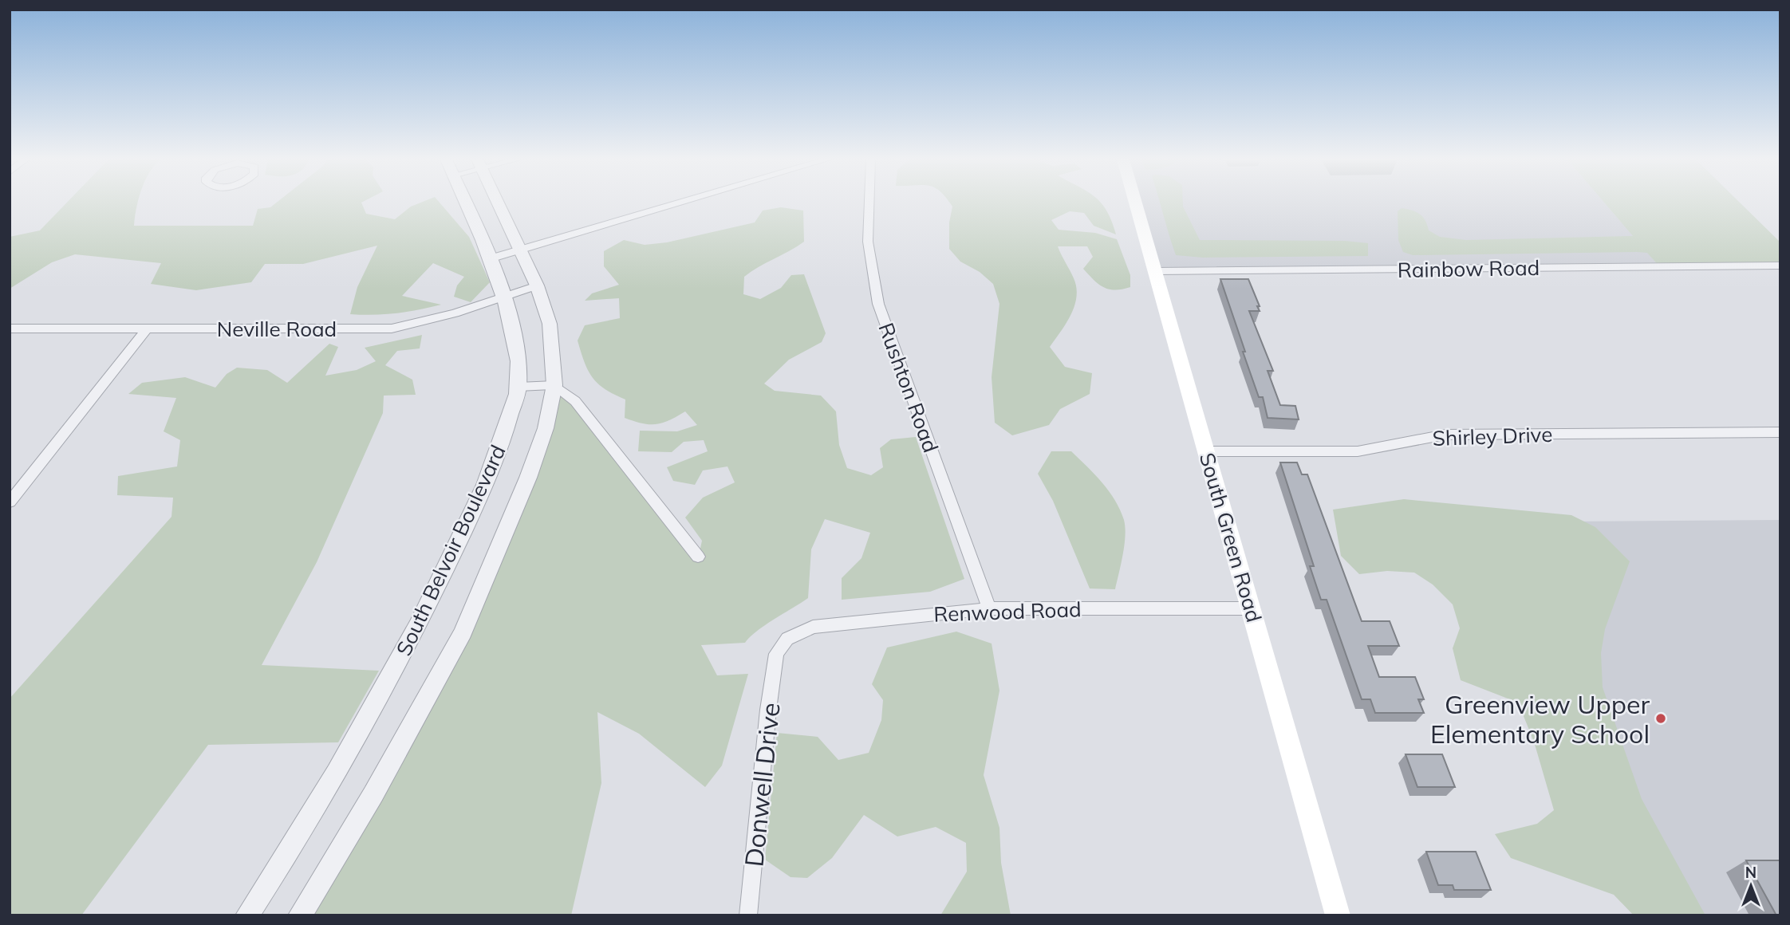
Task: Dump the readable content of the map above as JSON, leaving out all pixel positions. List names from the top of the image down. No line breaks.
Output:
{"streets":{"main road":["South Green Road"],"street":["Rainbow Road","Neville Road","Rushton Road","Shirley Drive","South Belvoir Boulevard","Renwood Road","Donwell Drive"]},"crossings":[["Rainbow Road","South Green Road"],["Neville Road","South Belvoir Boulevard"],["Rushton Road","Renwood Road"],["Shirley Drive","South Green Road"],["South Green Road","Renwood Road"],["Renwood Road","Donwell Drive"]],"places":["Greenview Upper Elementary School"],"north":"top"}
